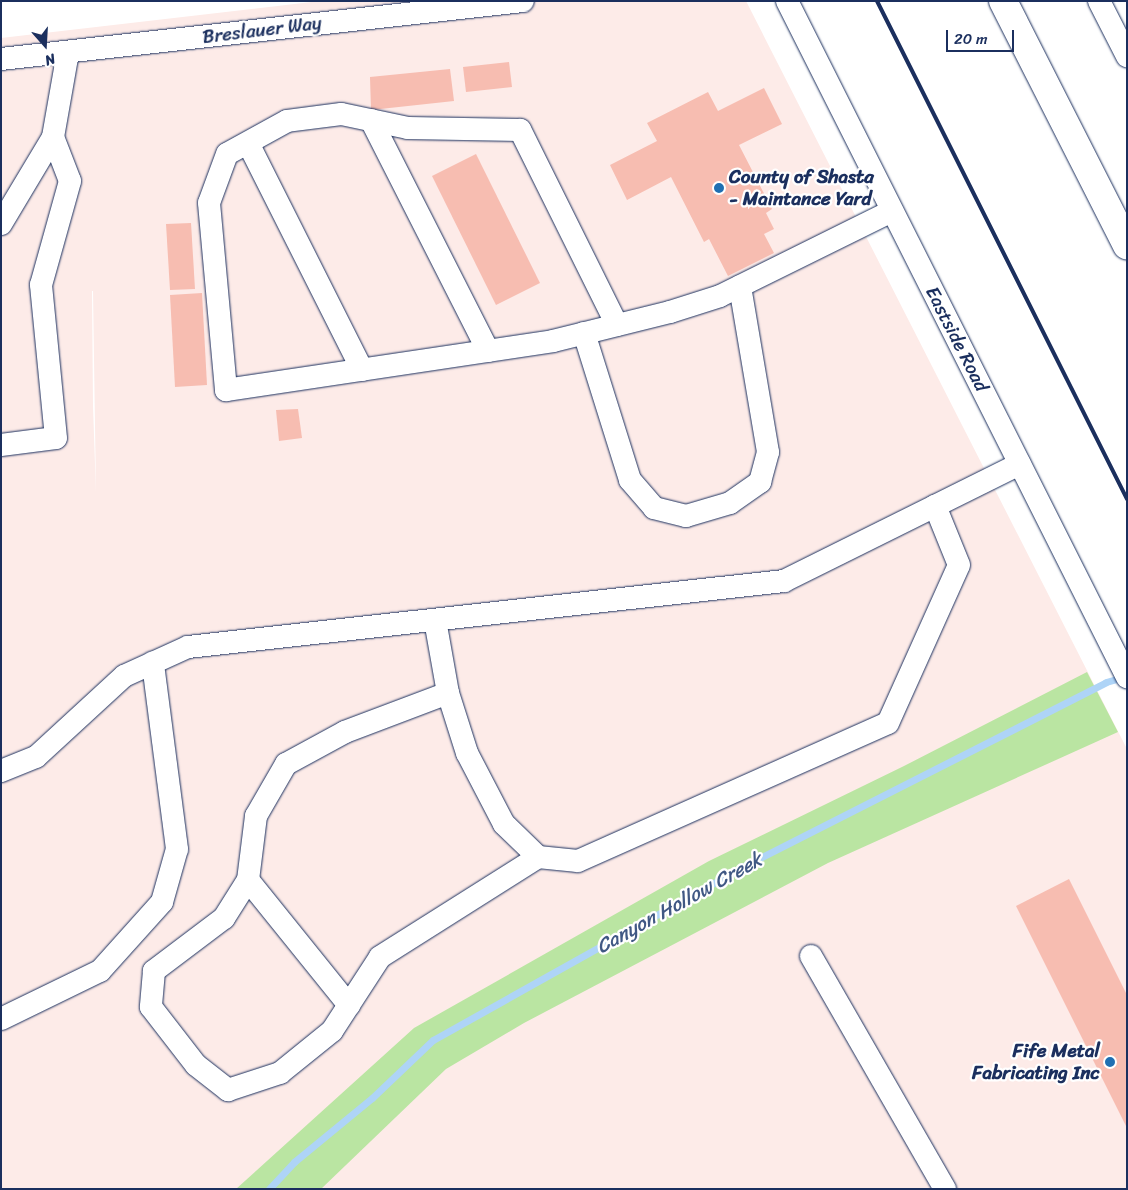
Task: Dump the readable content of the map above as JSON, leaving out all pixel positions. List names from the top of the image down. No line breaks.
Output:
{"streets":{"street":["Breslauer Way","Eastside Road"]},"water":["Canyon Hollow Creek"],"places":["County of Shasta - Maintance Yard","Fife Metal Fabricating Inc"],"scale_bar":"20 m","north":"bottom"}
